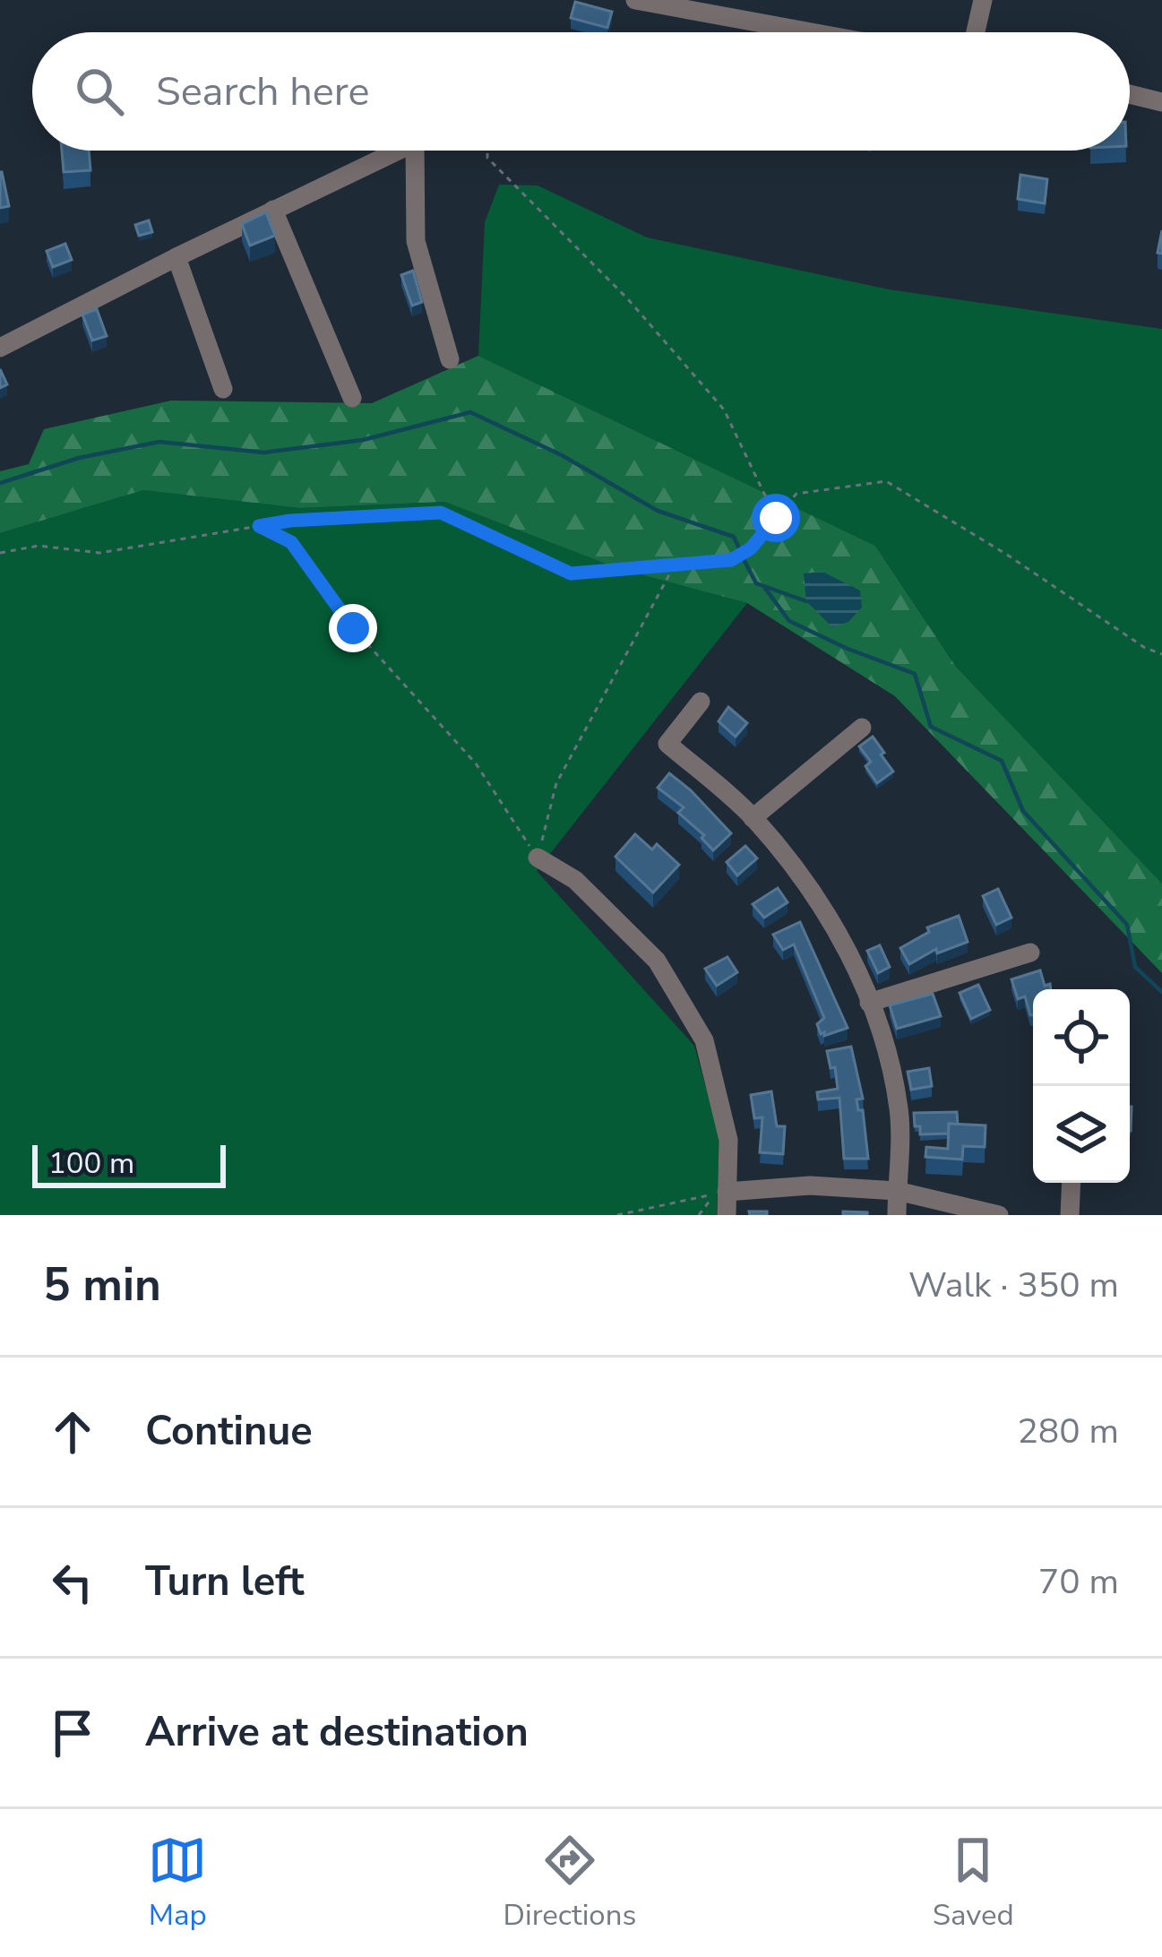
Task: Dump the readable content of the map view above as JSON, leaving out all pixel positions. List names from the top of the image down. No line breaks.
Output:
{"scale_bar":"100 m","page":{"search":"Search here","scale":"100 m","heading":["5 min","Walk · 350 m"],"list":[["Continue","280 m"],["Turn left","70 m"],"Arrive at destination"],"nav":["Map","Directions","Saved"]}}
